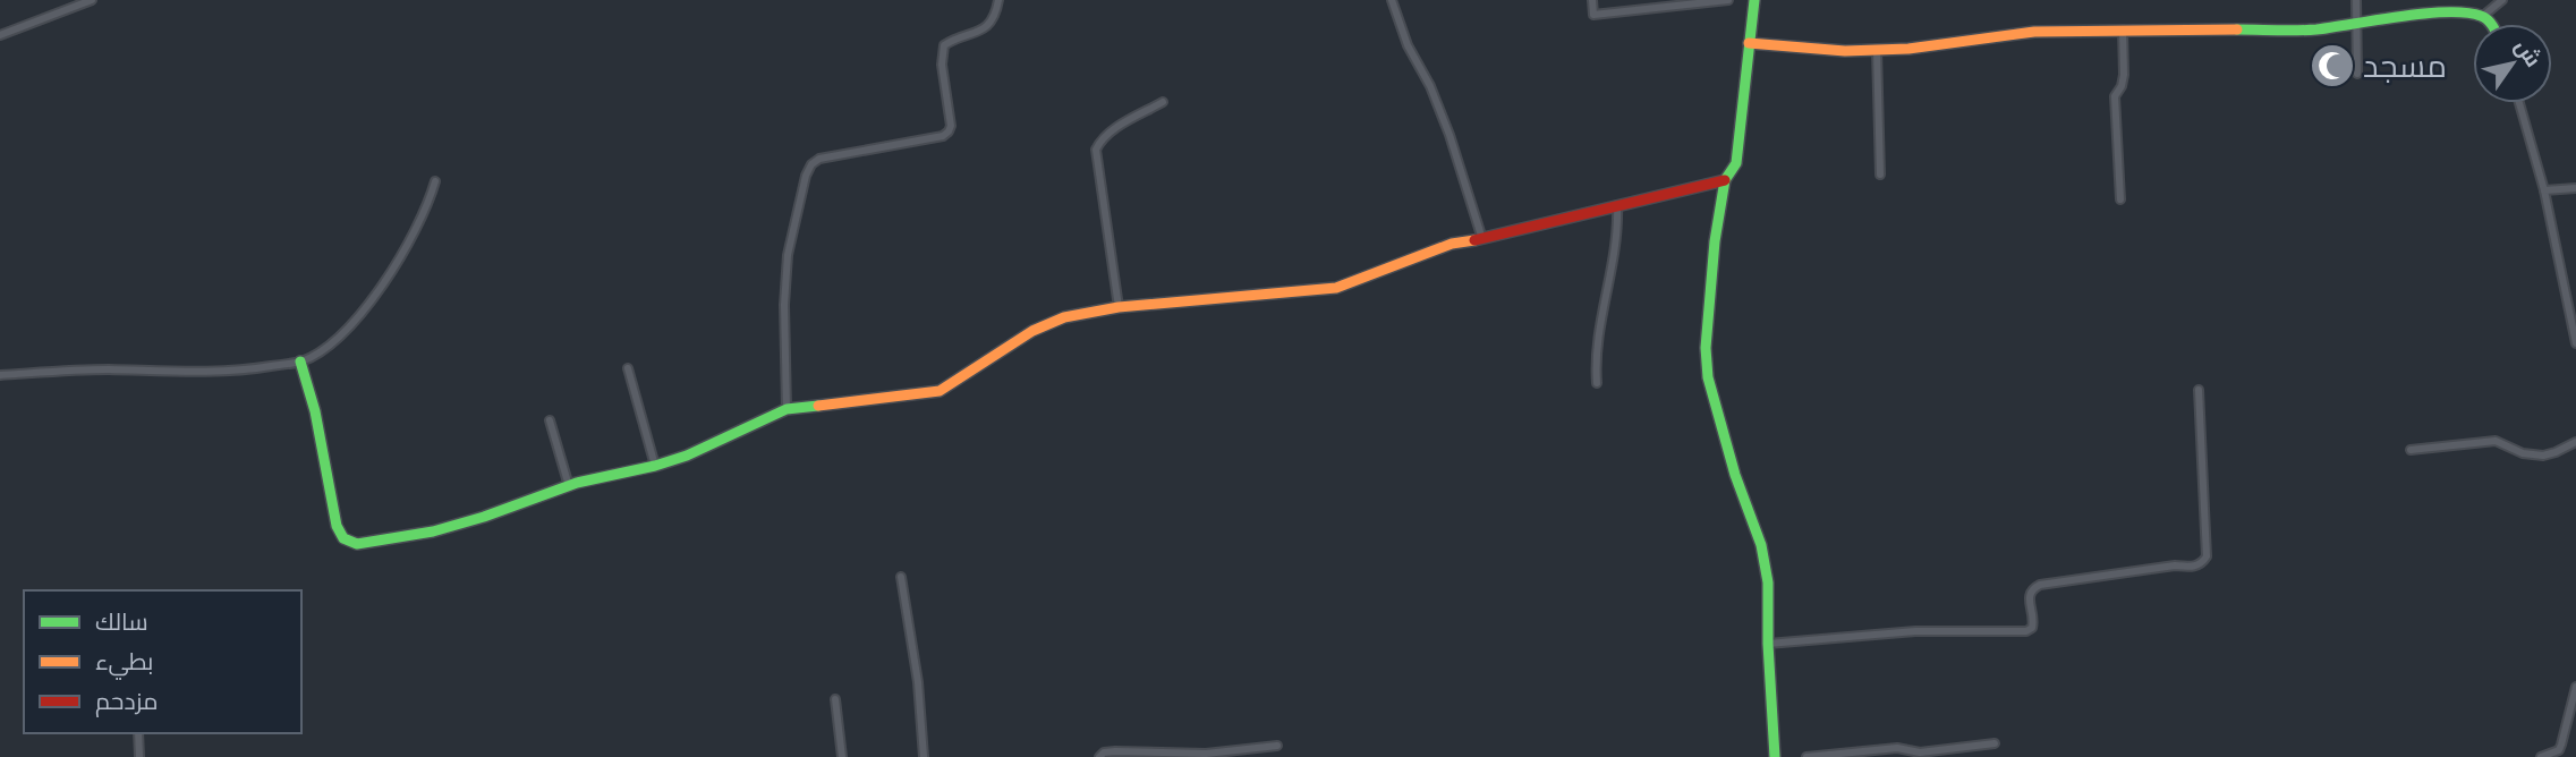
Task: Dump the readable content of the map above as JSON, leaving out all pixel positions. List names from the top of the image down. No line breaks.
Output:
{"places":{"mosque":["مسجد"]},"legend":["سالك","بطيء","مزدحم"],"north":"top right"}
